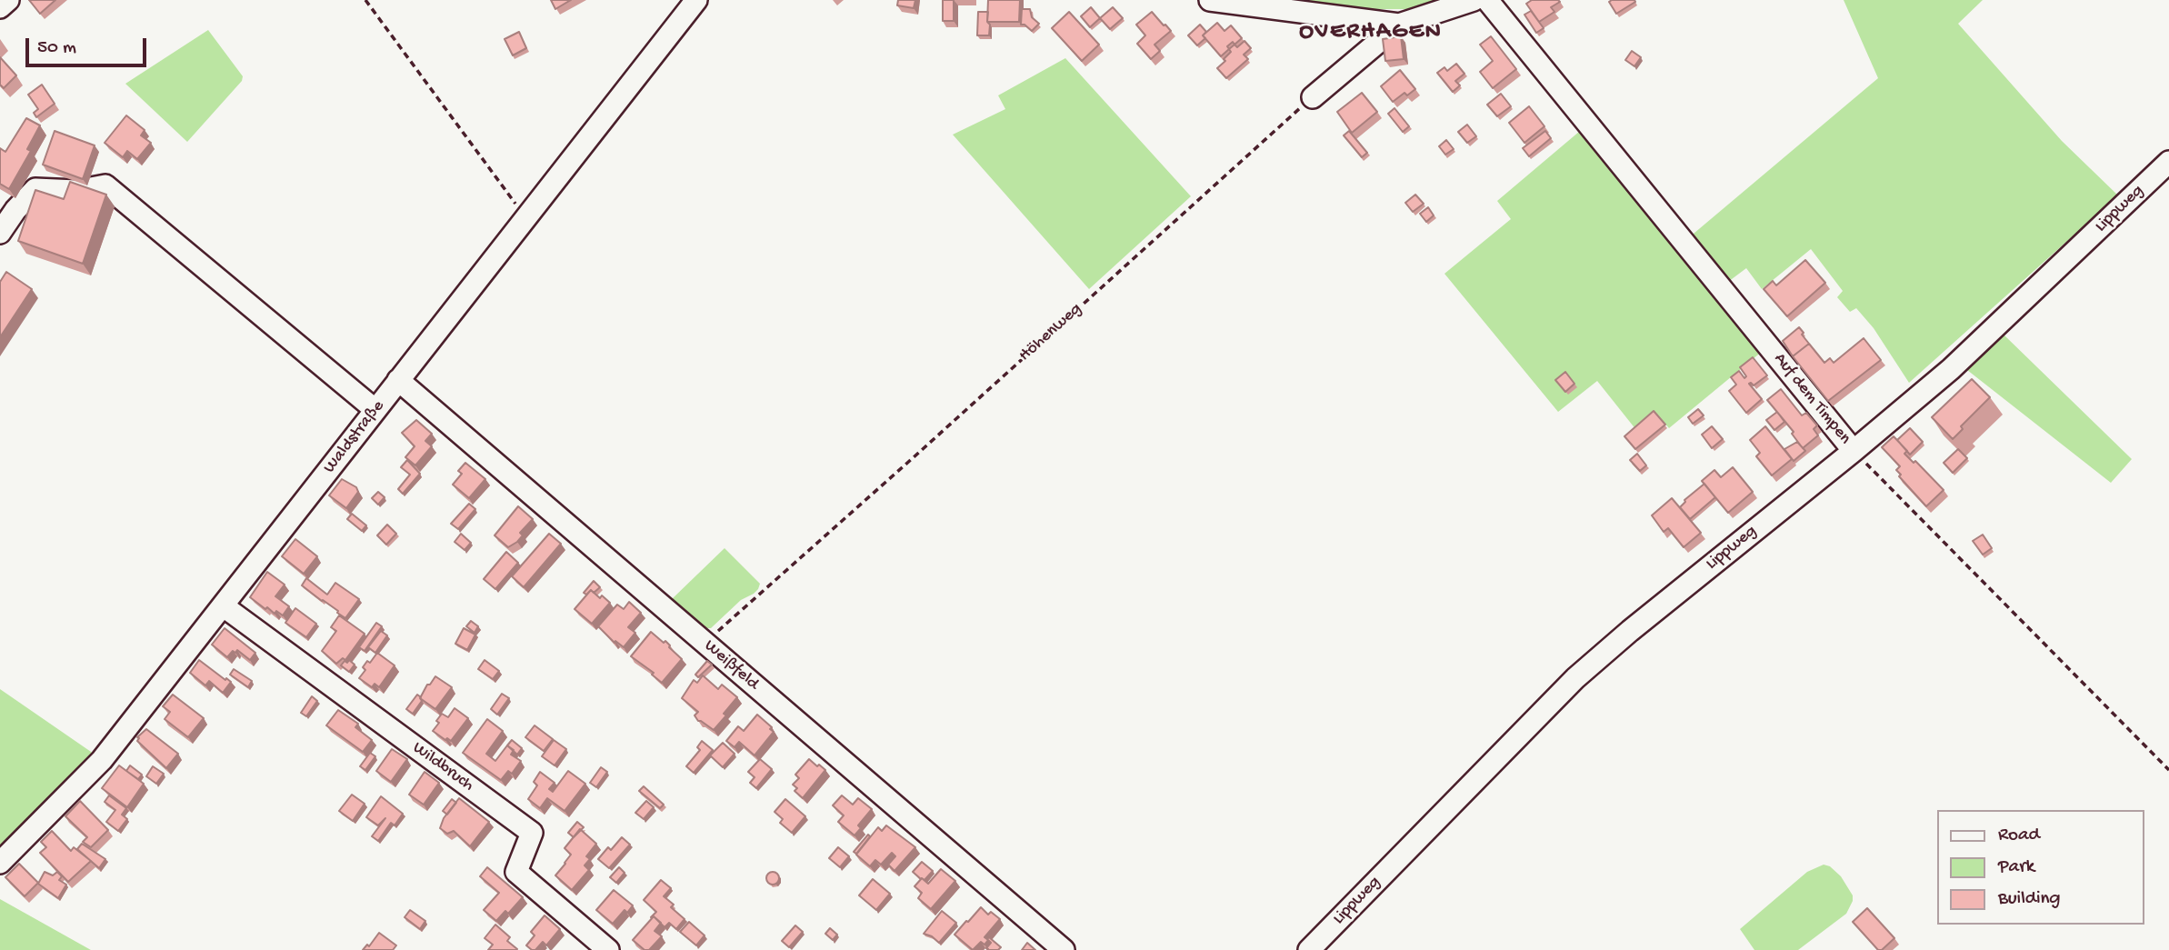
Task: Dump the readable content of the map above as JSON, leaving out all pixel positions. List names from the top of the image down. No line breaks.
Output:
{"streets":{"street":["Lippweg","Auf dem Timpen","Waldstraße","Weißfeld","Wildbruch"],"path":["Höhenweg"]},"crossings":[["Lippweg","Auf dem Timpen"],["Höhenweg","Weißfeld"],["Waldstraße","Weißfeld"],["Waldstraße","Wildbruch"]],"districts":["OVERHAGEN"],"legend":["Road","Park","Building"],"scale_bar":"50 m"}
